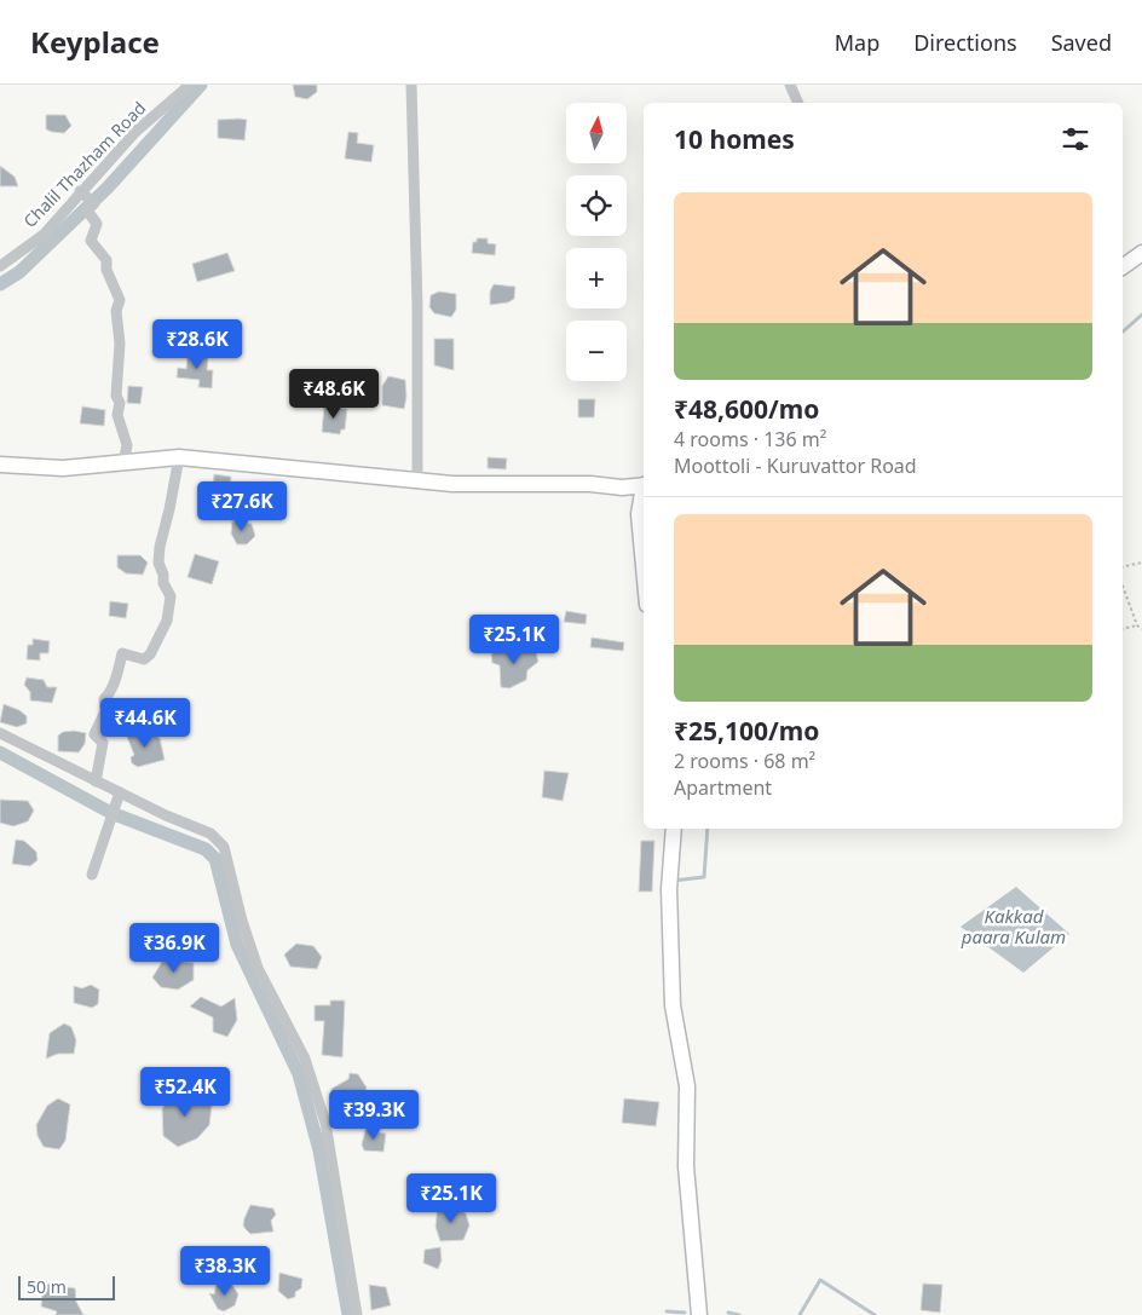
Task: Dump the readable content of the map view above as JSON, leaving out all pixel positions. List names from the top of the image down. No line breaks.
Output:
{"streets":{"street":["Chalil Thazham Road"]},"water":["Kakkad paara Kulam"],"scale_bar":"50 m","north":"top","page":{"header":"Keyplace","nav":["Map","Directions","Saved"],"map_buttons":["+","−"],"heading":"10 homes","list":[{"name":"₹48,600/mo","note":"4 rooms · 136 m² · Moottoli - Kuruvattor Road"},{"name":"₹25,100/mo","note":"2 rooms · 68 m² · Apartment"}],"price":["₹28.6K","₹48.6K","₹27.6K","₹25.1K","₹44.6K","₹36.9K","₹52.4K","₹39.3K","₹25.1K","₹38.3K"],"scale":"50 m"}}
